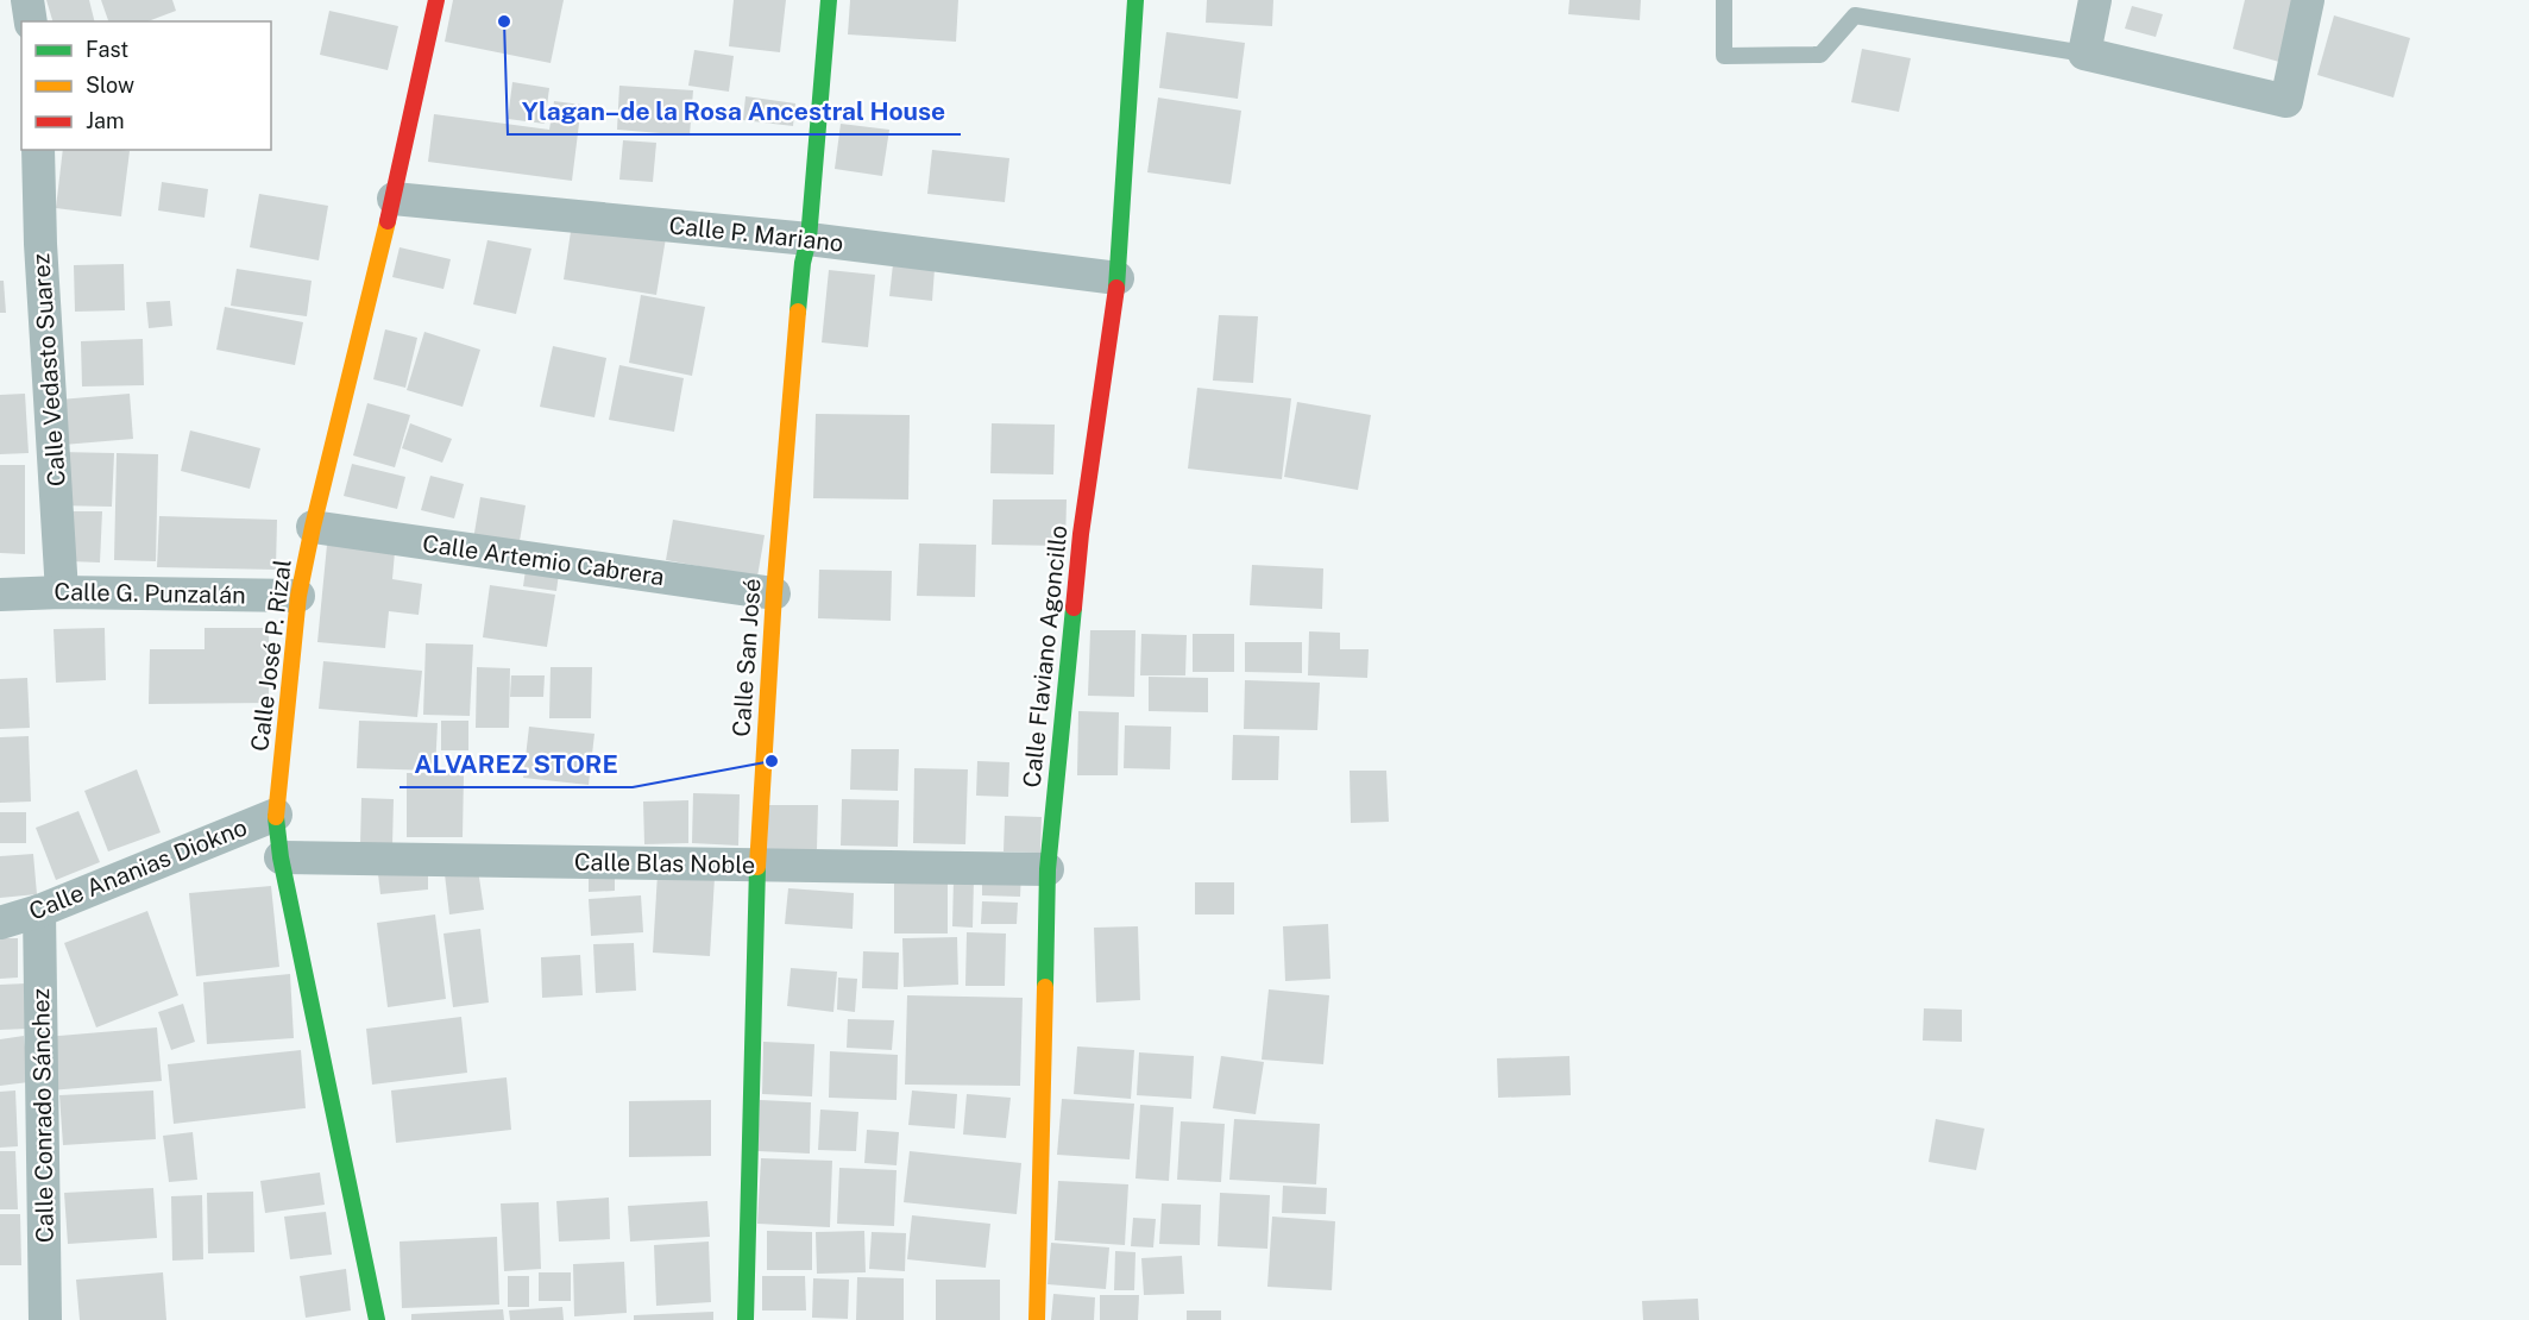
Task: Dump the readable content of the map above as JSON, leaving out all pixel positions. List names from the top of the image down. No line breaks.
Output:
{"streets":{"street":["Calle P. Mariano","Calle Vedasto Suarez","Calle Artemio Cabrera","Calle G. Punzalán","Calle José P. Rizal","Calle Flaviano Agoncillo","Calle San José","Calle Blas Noble","Calle Ananias Diokno","Calle Conrado Sánchez"]},"crossings":[["Calle P. Mariano","Calle José P. Rizal"],["Calle P. Mariano","Calle Flaviano Agoncillo"],["Calle P. Mariano","Calle San José"],["Calle Vedasto Suarez","Calle G. Punzalán"],["Calle Artemio Cabrera","Calle José P. Rizal"],["Calle Artemio Cabrera","Calle San José"],["Calle G. Punzalán","Calle José P. Rizal"],["Calle José P. Rizal","Calle Blas Noble"],["Calle José P. Rizal","Calle Ananias Diokno"],["Calle Flaviano Agoncillo","Calle Blas Noble"],["Calle San José","Calle Blas Noble"],["Calle Ananias Diokno","Calle Conrado Sánchez"]],"places":["Ylagan–de la Rosa Ancestral House","ALVAREZ STORE"],"legend":["Fast","Slow","Jam"]}
